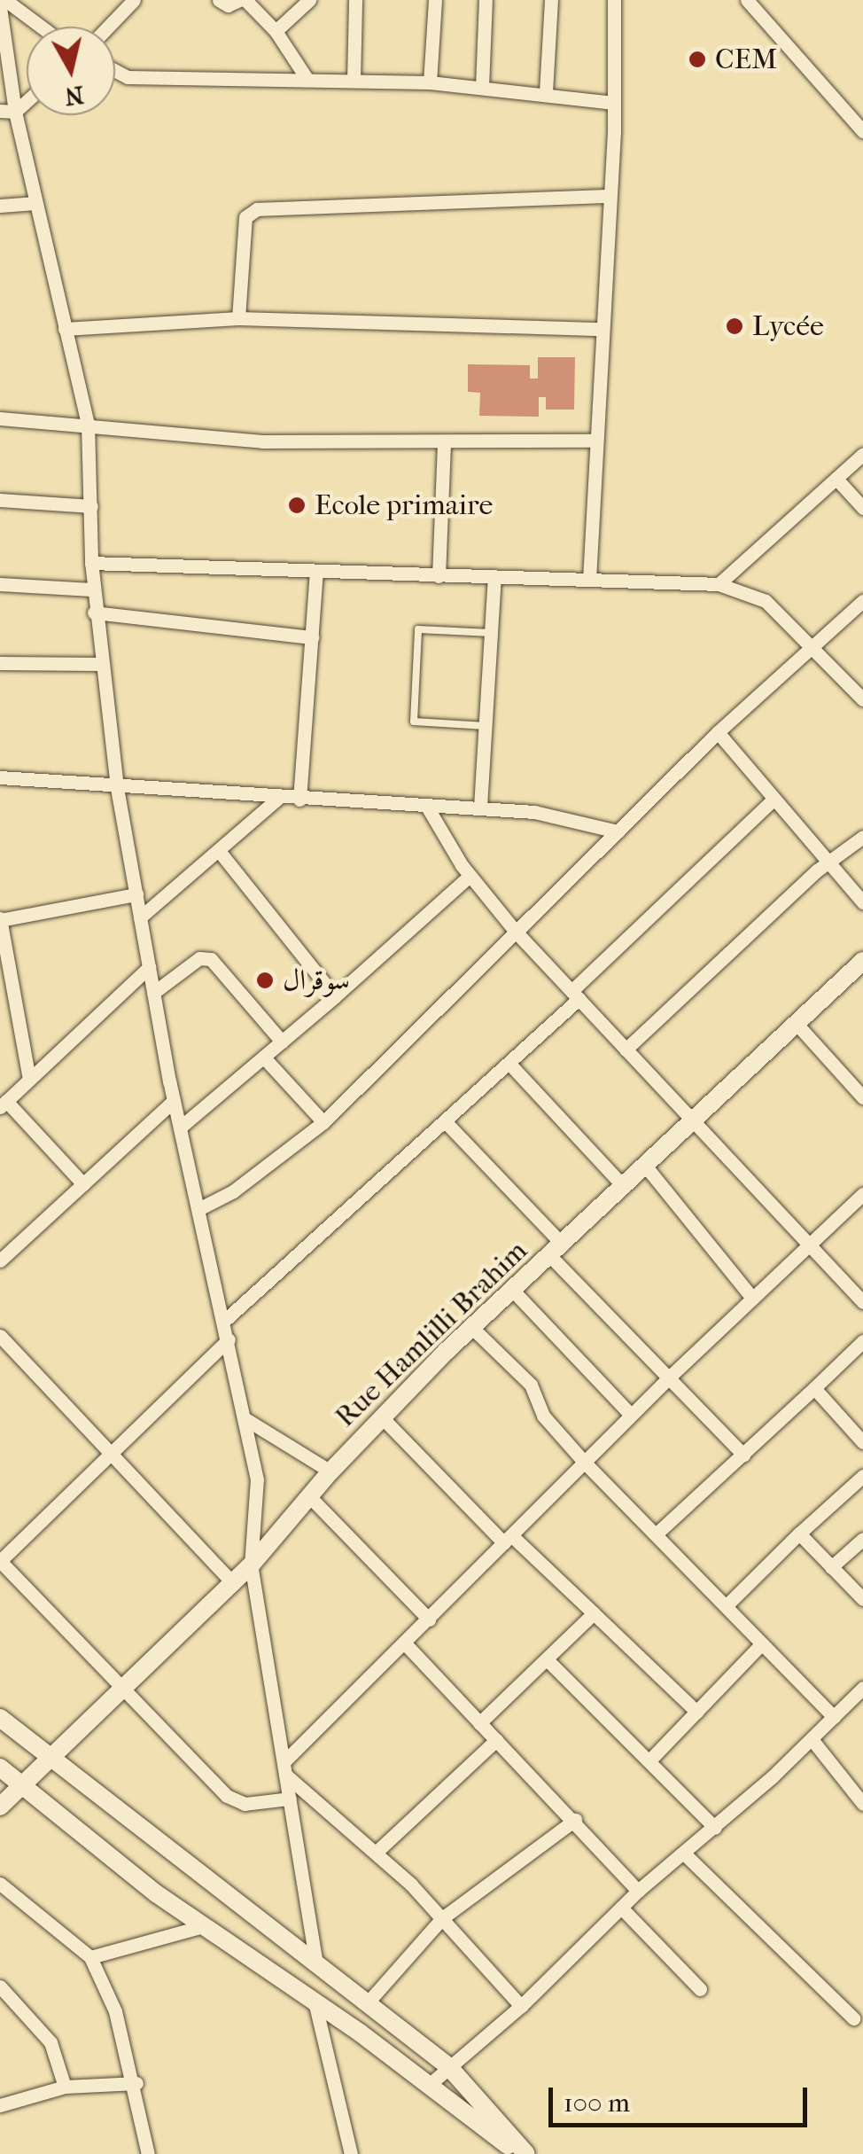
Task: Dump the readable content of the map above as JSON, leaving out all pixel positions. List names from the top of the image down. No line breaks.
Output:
{"streets":{"street":["Rue Hamlilli Brahim"]},"places":["CEM","Lycée","Ecole primaire","سوقرال"],"scale_bar":"100 m","north":"bottom"}
